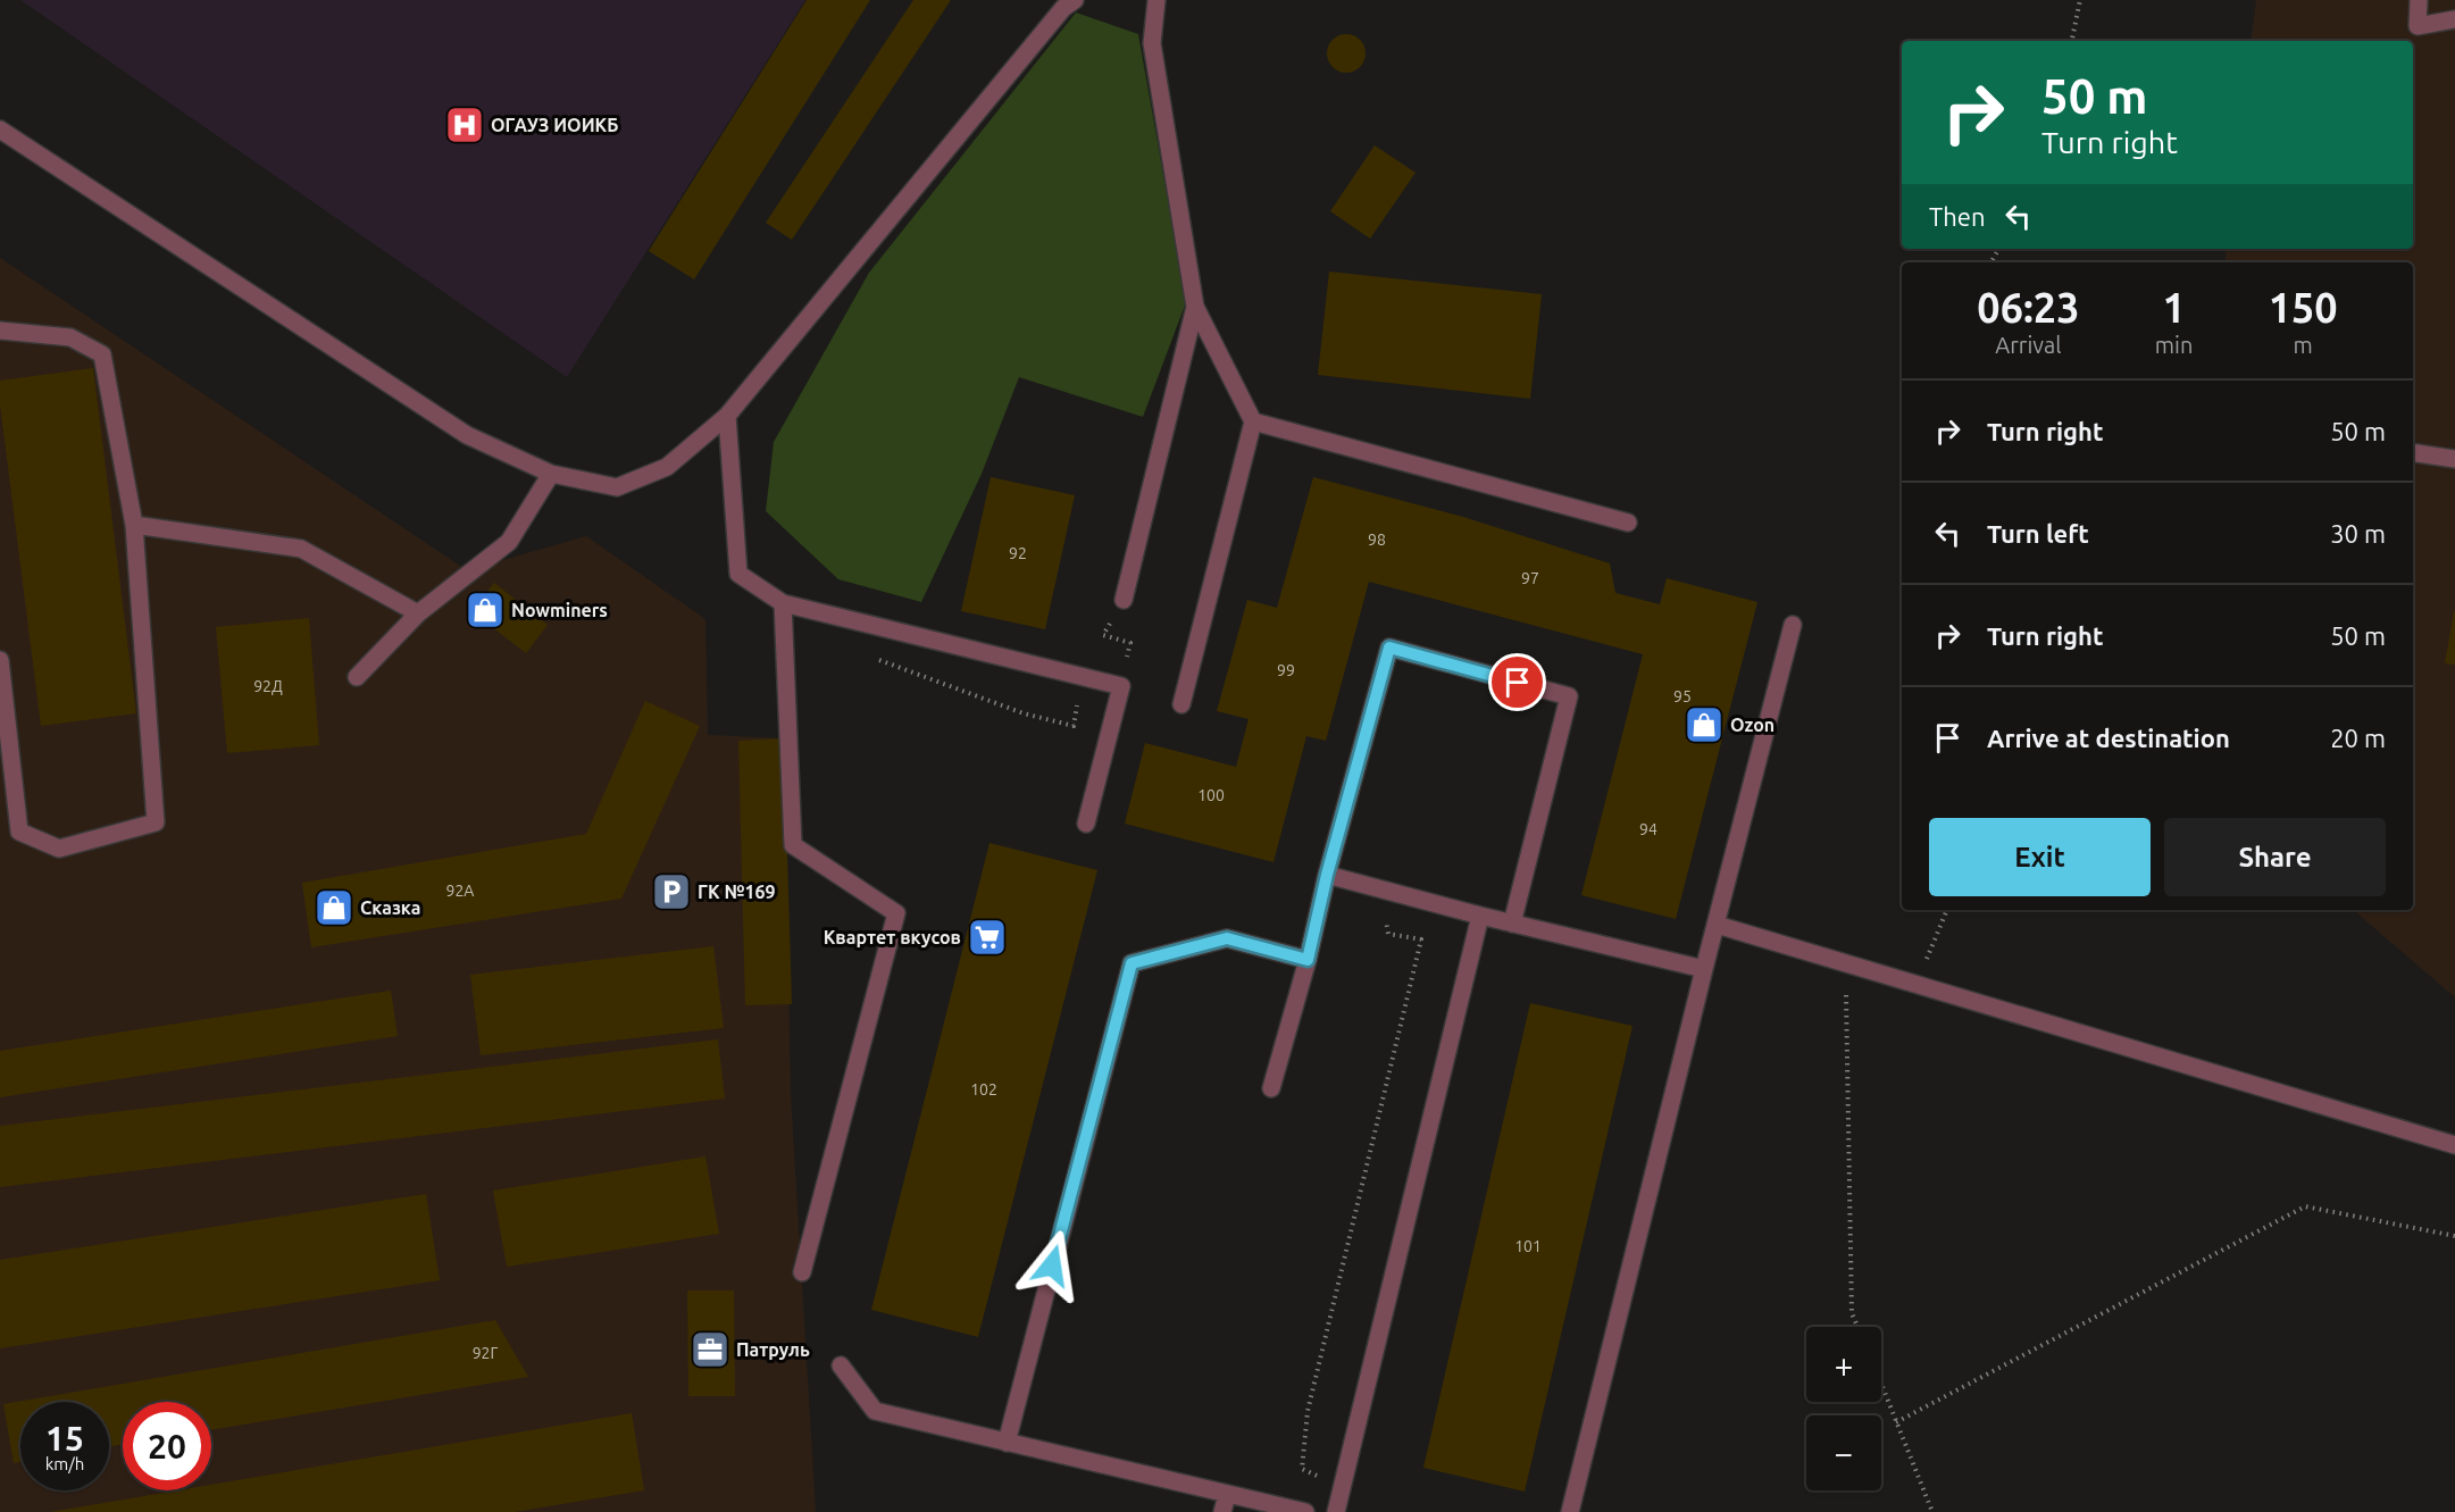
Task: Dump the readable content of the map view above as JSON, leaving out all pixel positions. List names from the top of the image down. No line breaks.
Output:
{"places":{"hospital":["ОГАУЗ ИОИКБ"],"shop":["Nowminers","Ozon","Сказка"],"parking":["ГК №169"],"supermarket":["Квартет вкусов"],"office":["Патруль"]},"house_numbers":["98","92","97","99","92Д","95","100","94","92А","102","101","92Г"],"page":{"turn":["50 m","Turn right"],"then":"Then","eta":["06:23","Arrival","1","min","150","m"],"list":[{"name":"Turn right","value":"50 m"},{"name":"Turn left","value":"30 m"},{"name":"Turn right","value":"50 m"},{"name":"Arrive at destination","value":"20 m"}],"buttons":["Exit","Share"],"map_buttons":["+","−"],"speed":"15 km/h","limit":"20"}}
